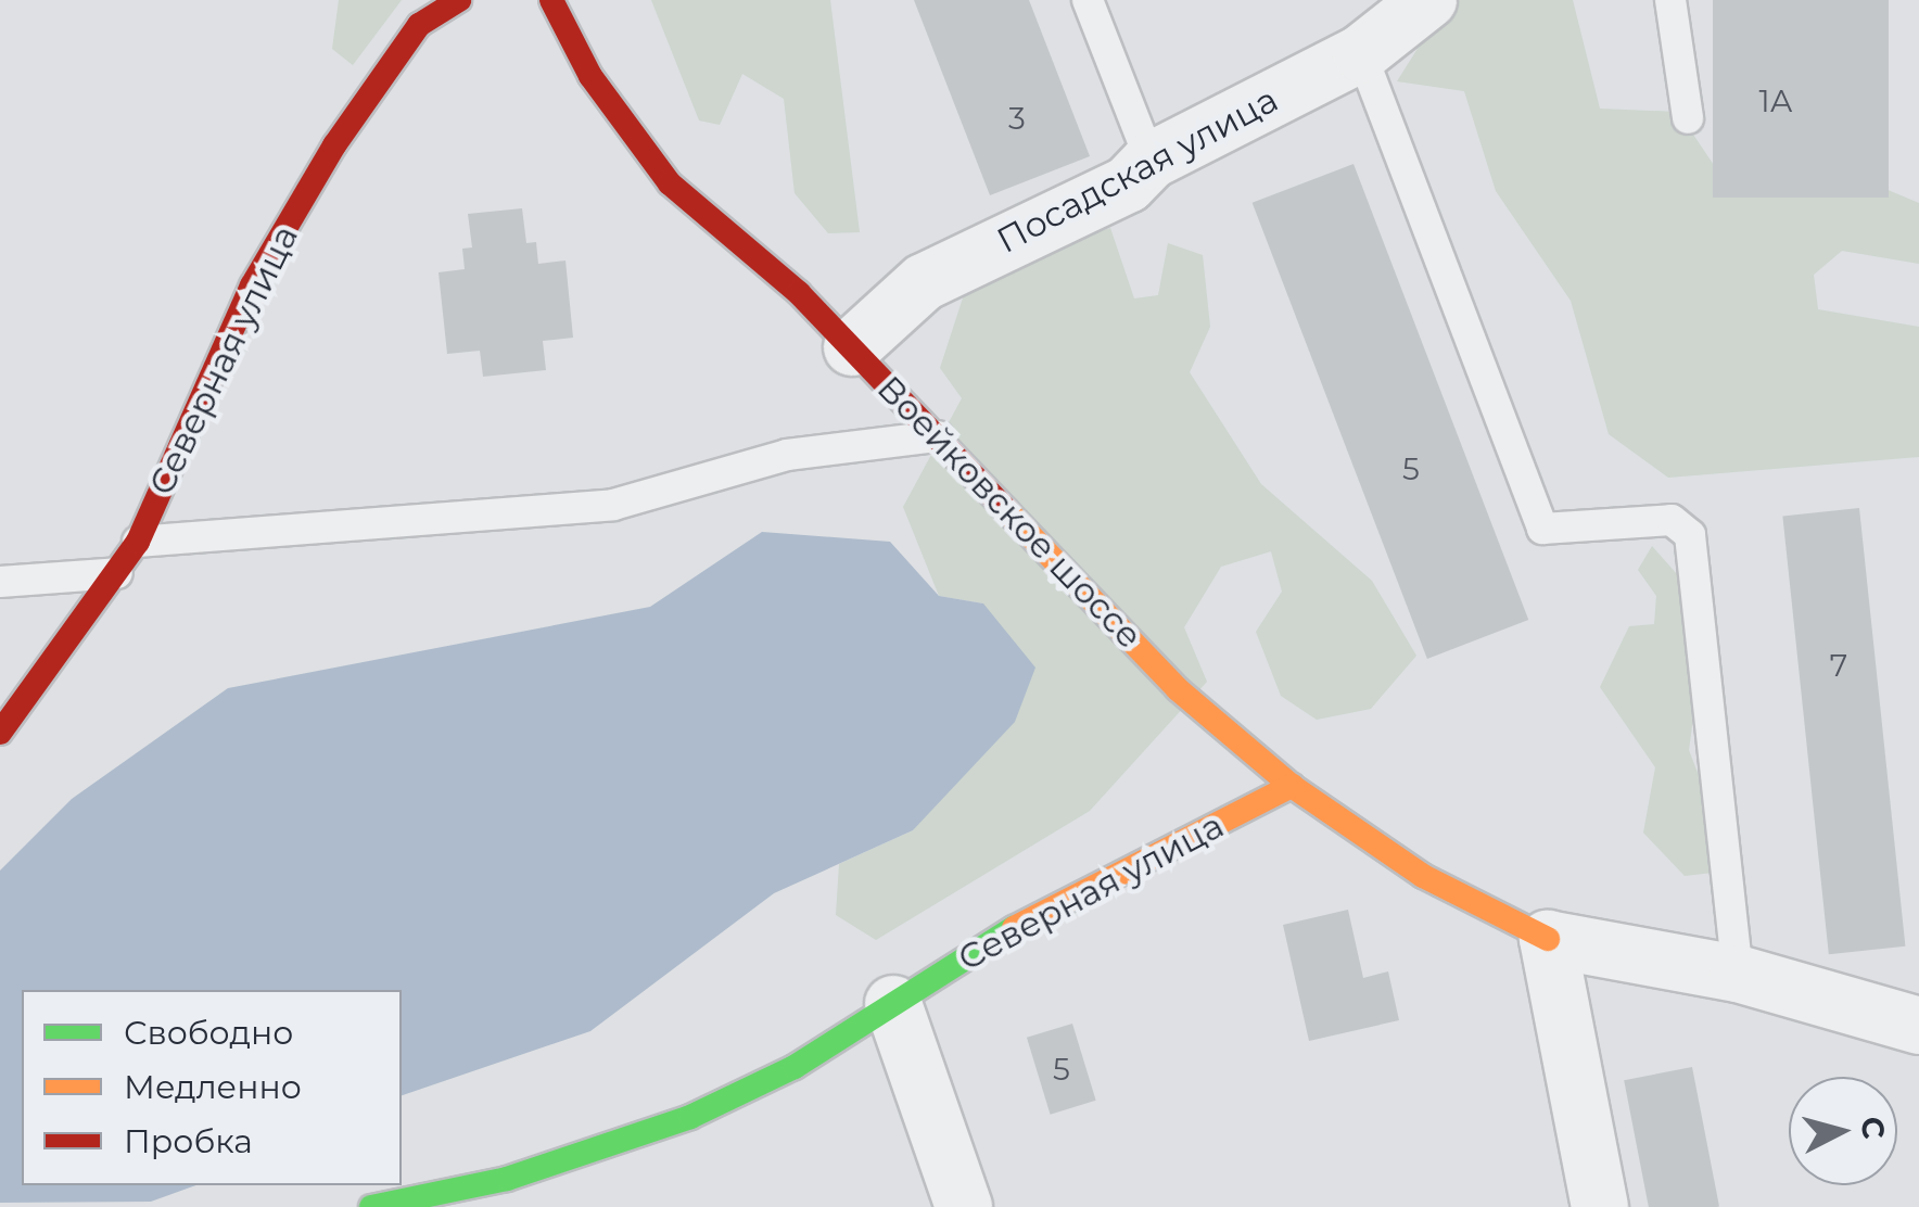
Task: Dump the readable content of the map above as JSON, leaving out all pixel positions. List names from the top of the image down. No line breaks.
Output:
{"streets":{"street":["Посадская улица","Северная улица","Воейковское шоссе"]},"crossings":[["Посадская улица","Воейковское шоссе"],["Северная улица","Воейковское шоссе"]],"house_numbers":["1А","3","5","7","5"],"legend":["Свободно","Медленно","Пробка"],"north":"right"}
